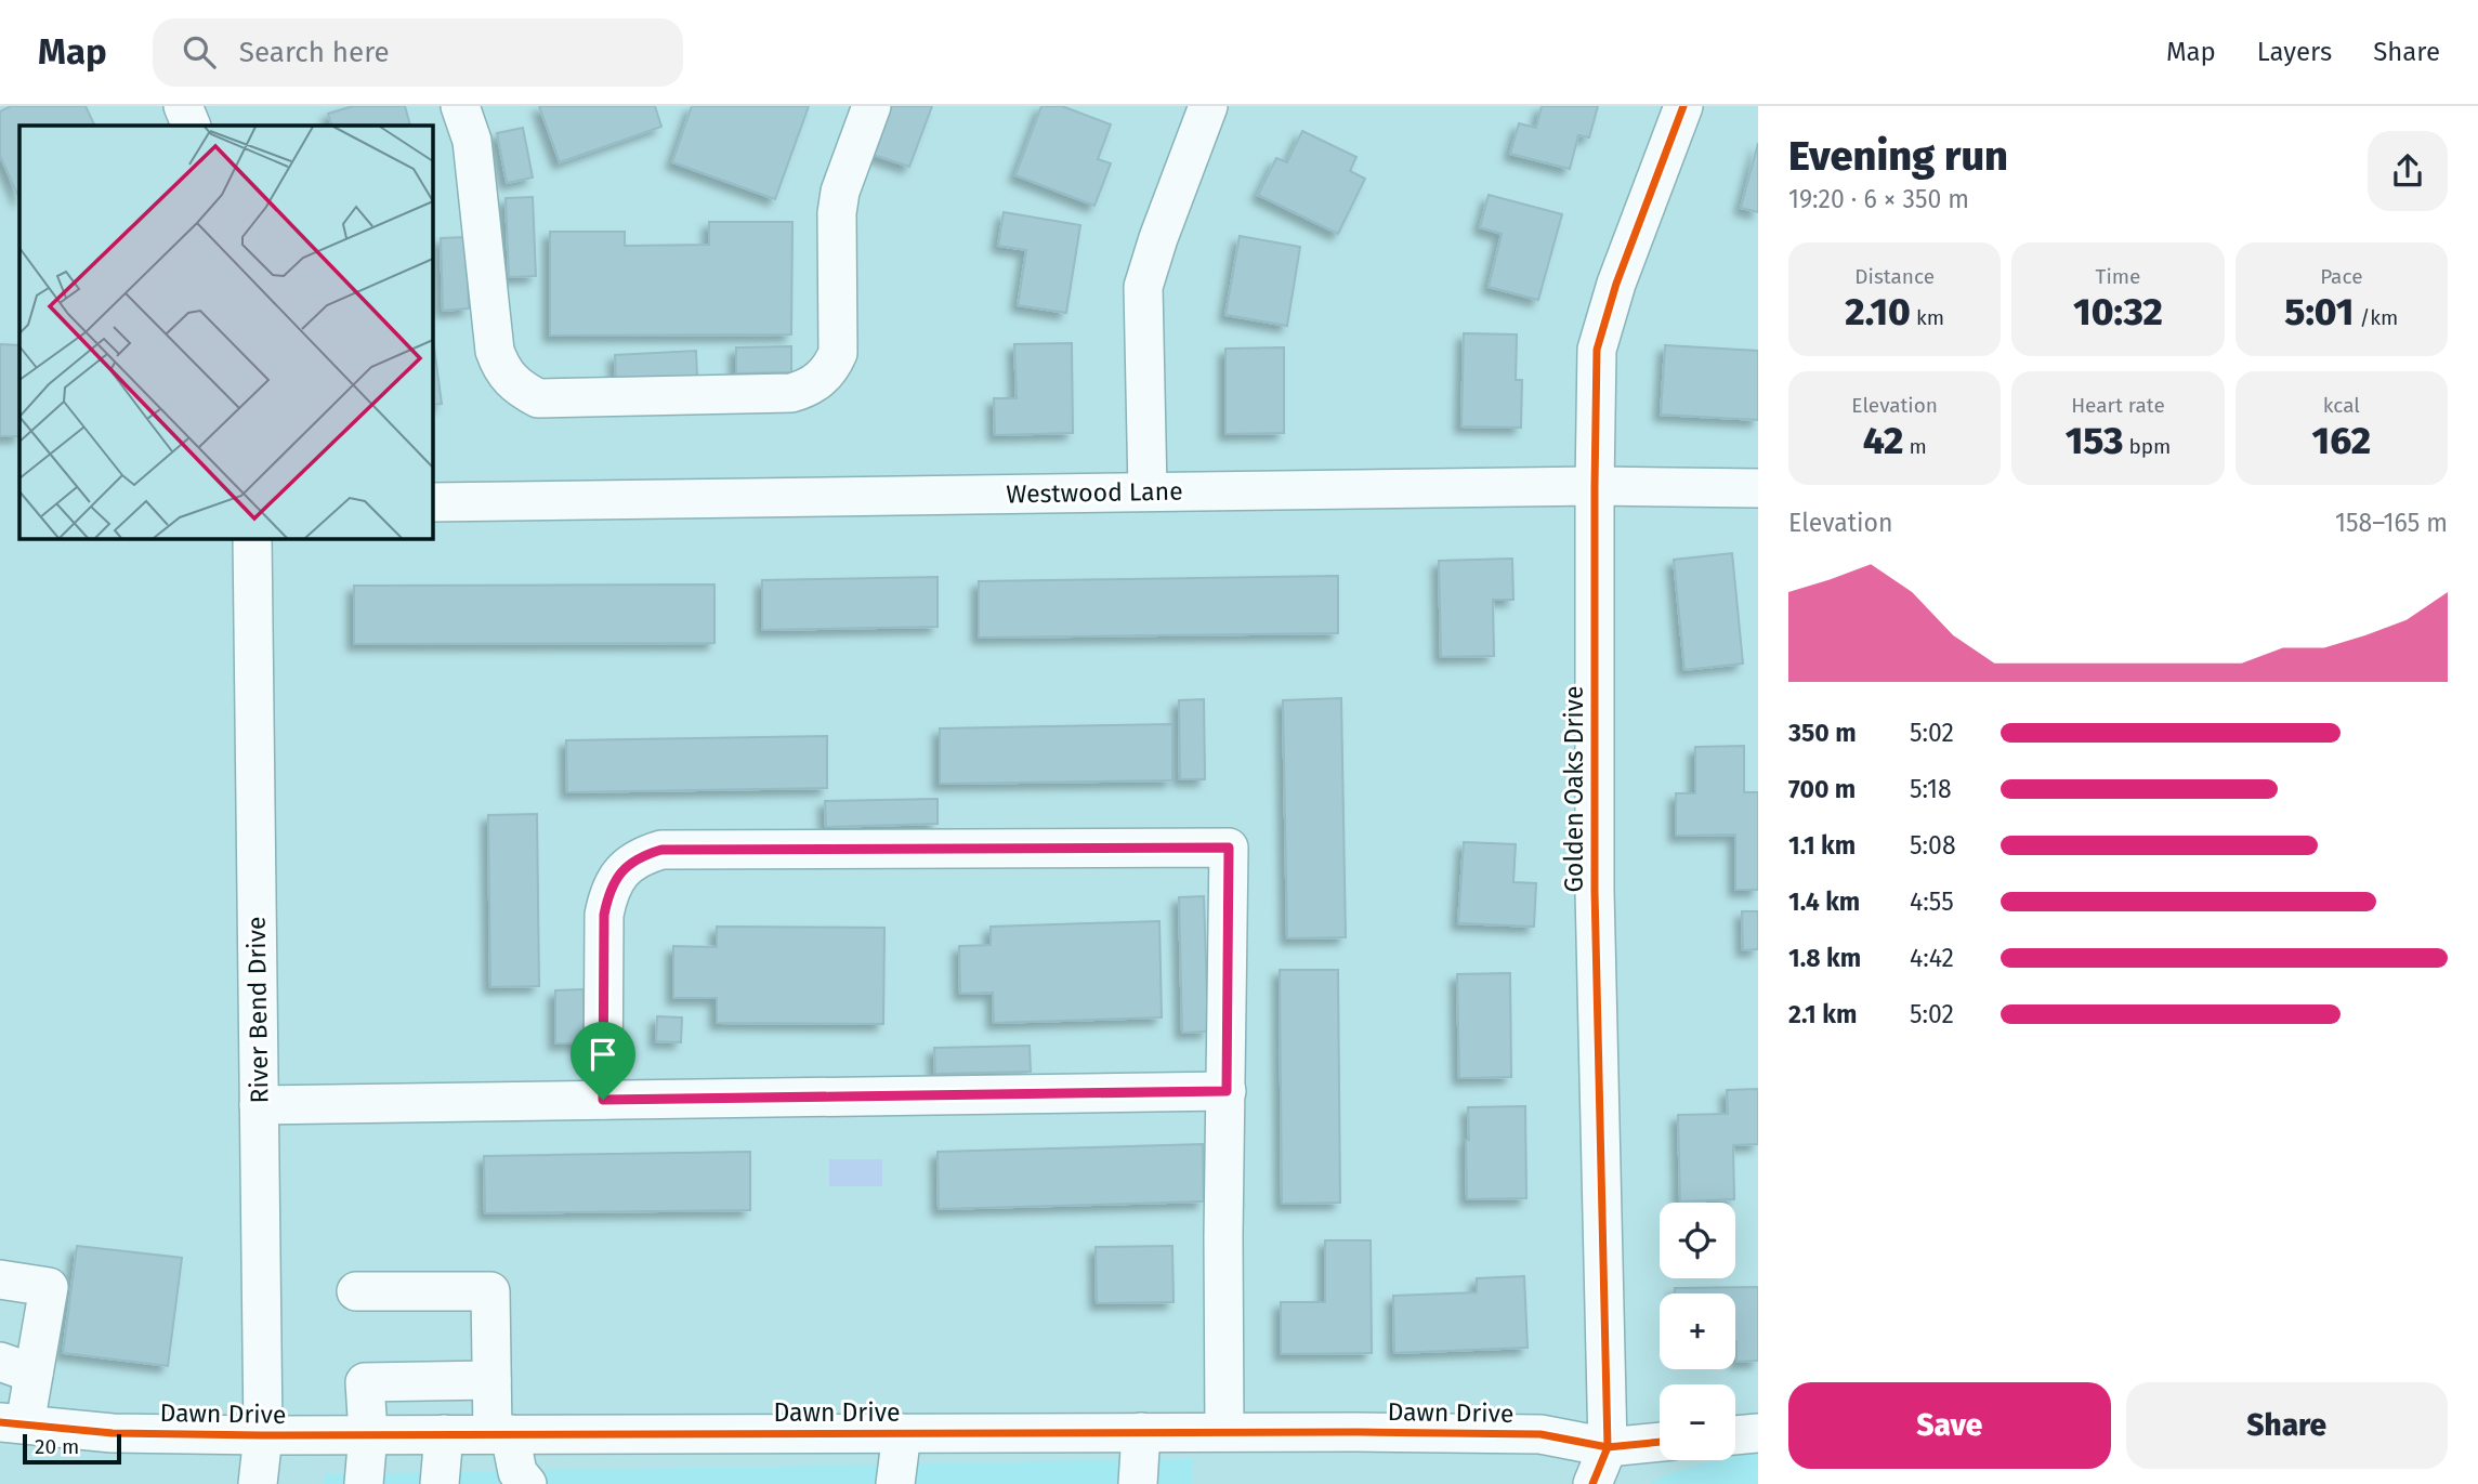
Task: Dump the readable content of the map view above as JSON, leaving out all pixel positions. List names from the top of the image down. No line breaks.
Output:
{"streets":{"street":["Westwood Lane","Golden Oaks Drive","River Bend Drive","Dawn Drive"]},"crossings":[["Westwood Lane","Golden Oaks Drive"],["Golden Oaks Drive","Dawn Drive"],["River Bend Drive","Dawn Drive"]],"scale_bar":"20 m","page":{"header":"Map","search":"Search here","nav":["Map","Layers","Share"],"heading":["Evening run","19:20 · 6 × 350 m"],"stats":[["Distance","2.10 km"],["Time","10:32"],["Pace","5:01 /km"],["Elevation","42 m"],["Heart rate","153 bpm"],["kcal","162"]],"chart":["Elevation","158–165 m"],"list":[{"name":"350 m","note":"5:02"},{"name":"700 m","note":"5:18"},{"name":"1.1 km","note":"5:08"},{"name":"1.4 km","note":"4:55"},{"name":"1.8 km","note":"4:42"},{"name":"2.1 km","note":"5:02"}],"map_buttons":["+","−"],"buttons":["Save","Share"],"scale":"20 m"}}
